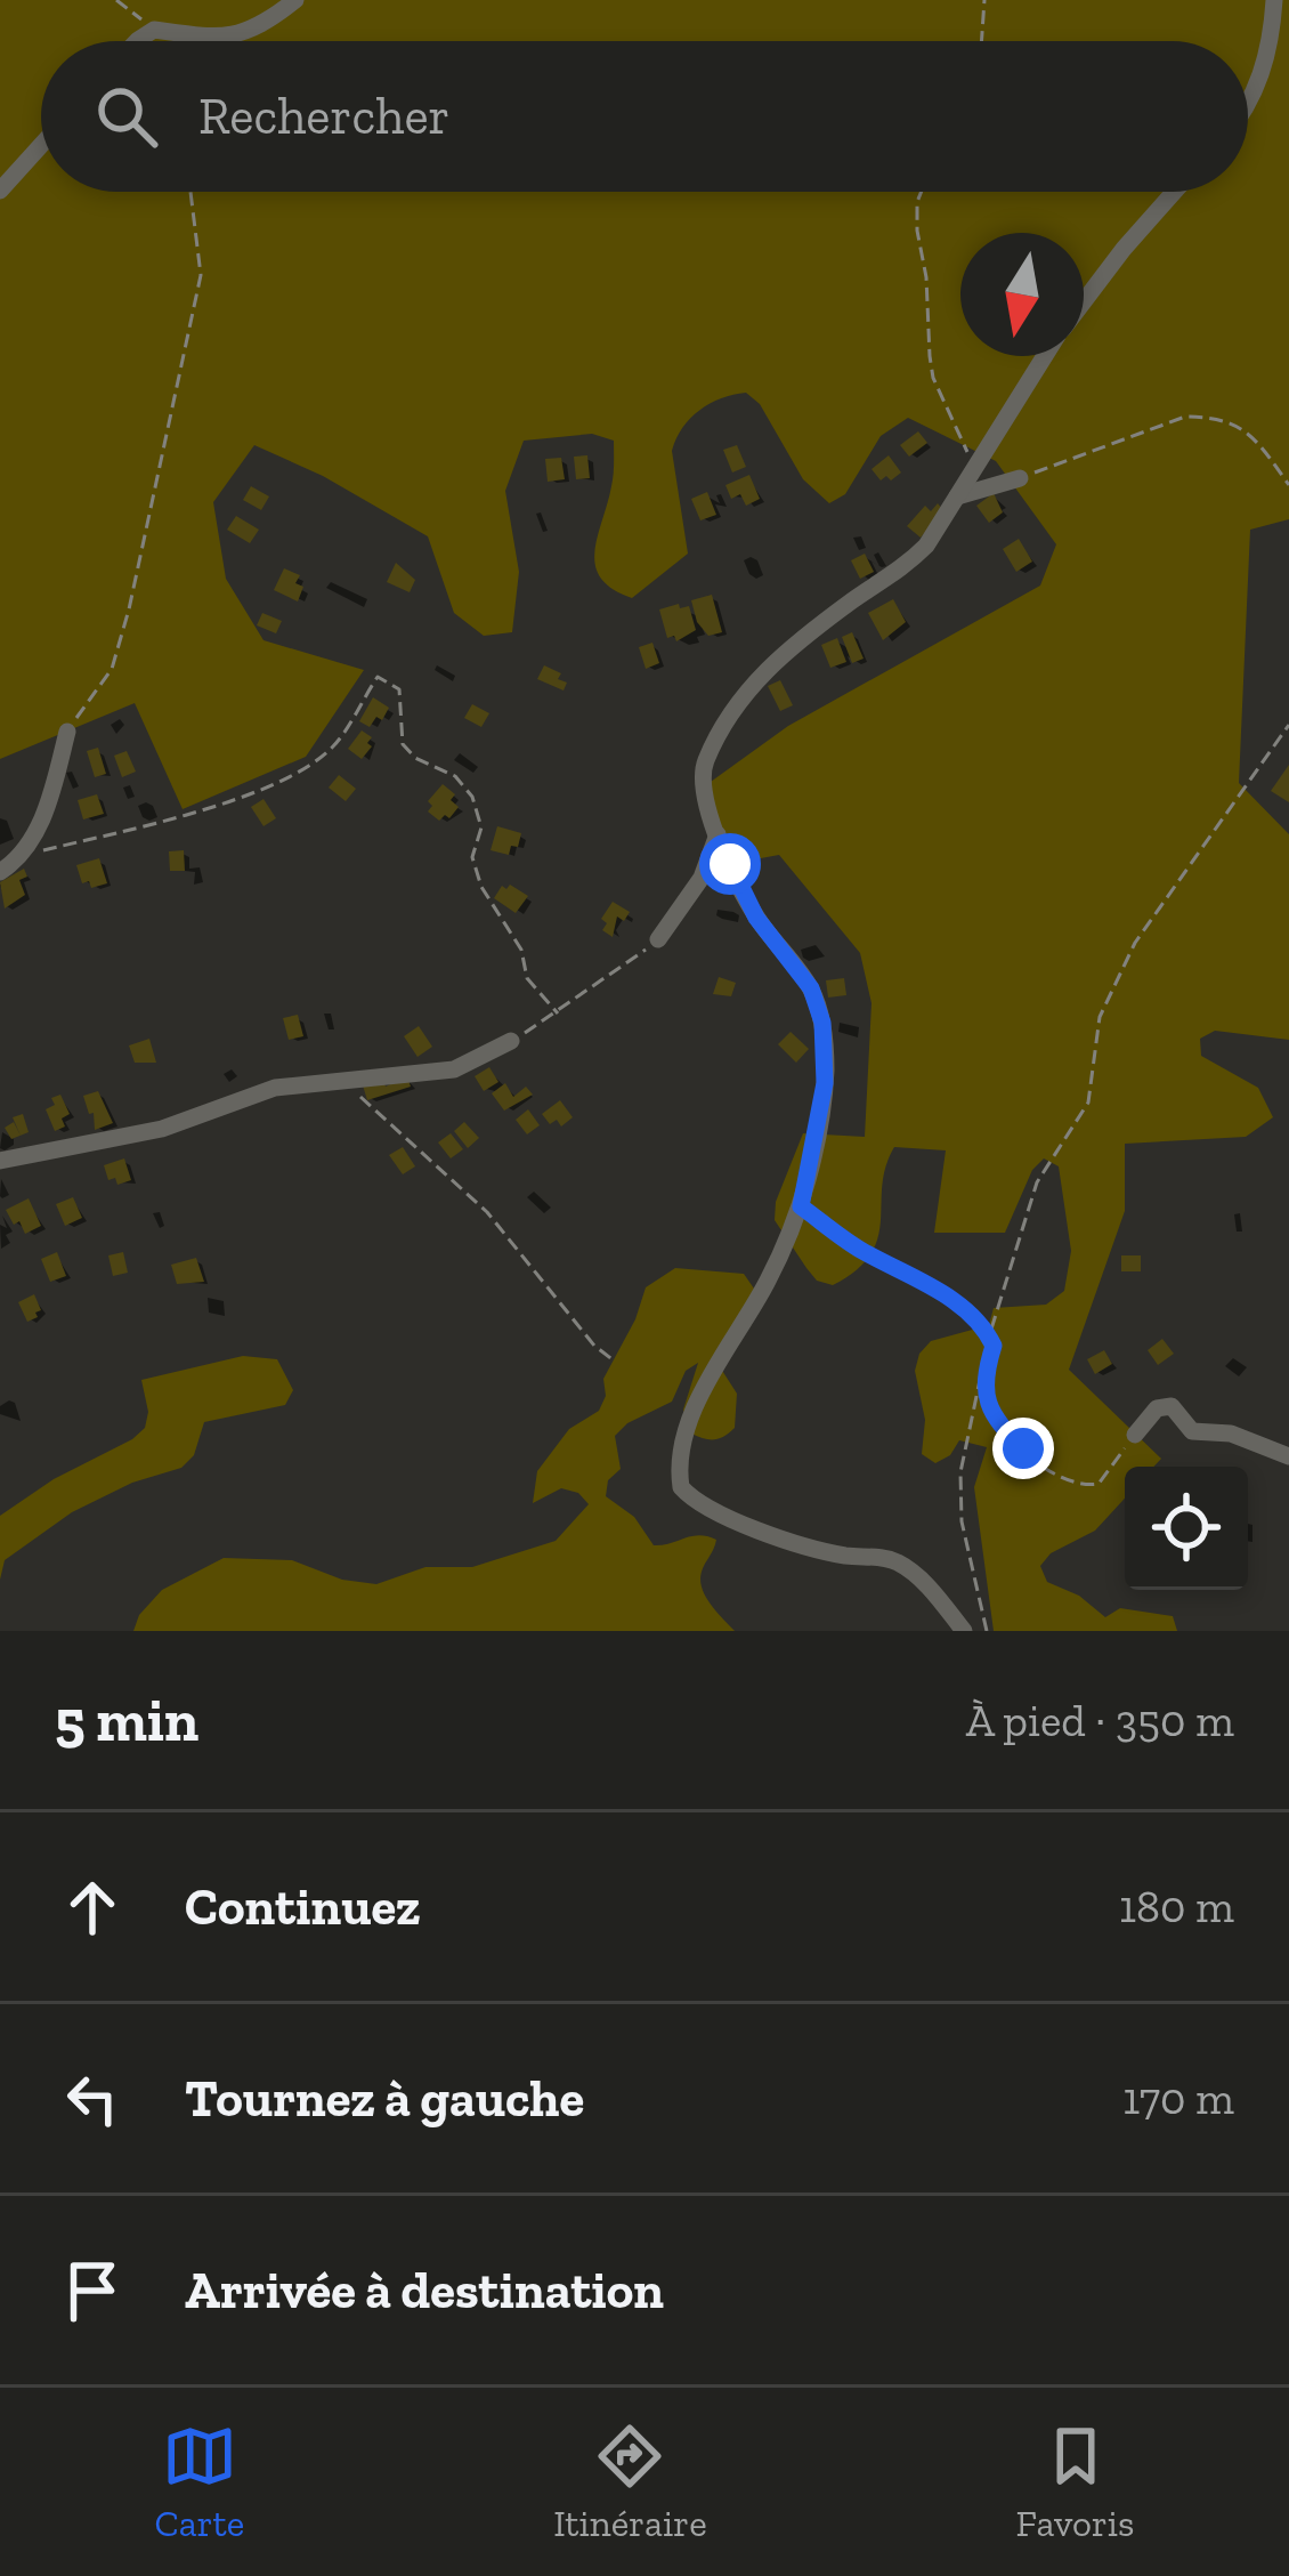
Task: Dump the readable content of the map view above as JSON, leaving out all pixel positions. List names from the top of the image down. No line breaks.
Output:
{"north":"bottom","page":{"search":"Rechercher","heading":["5 min","À pied · 350 m"],"list":[["Continuez","180 m"],["Tournez à gauche","170 m"],"Arrivée à destination"],"nav":["Carte","Itinéraire","Favoris"]}}
